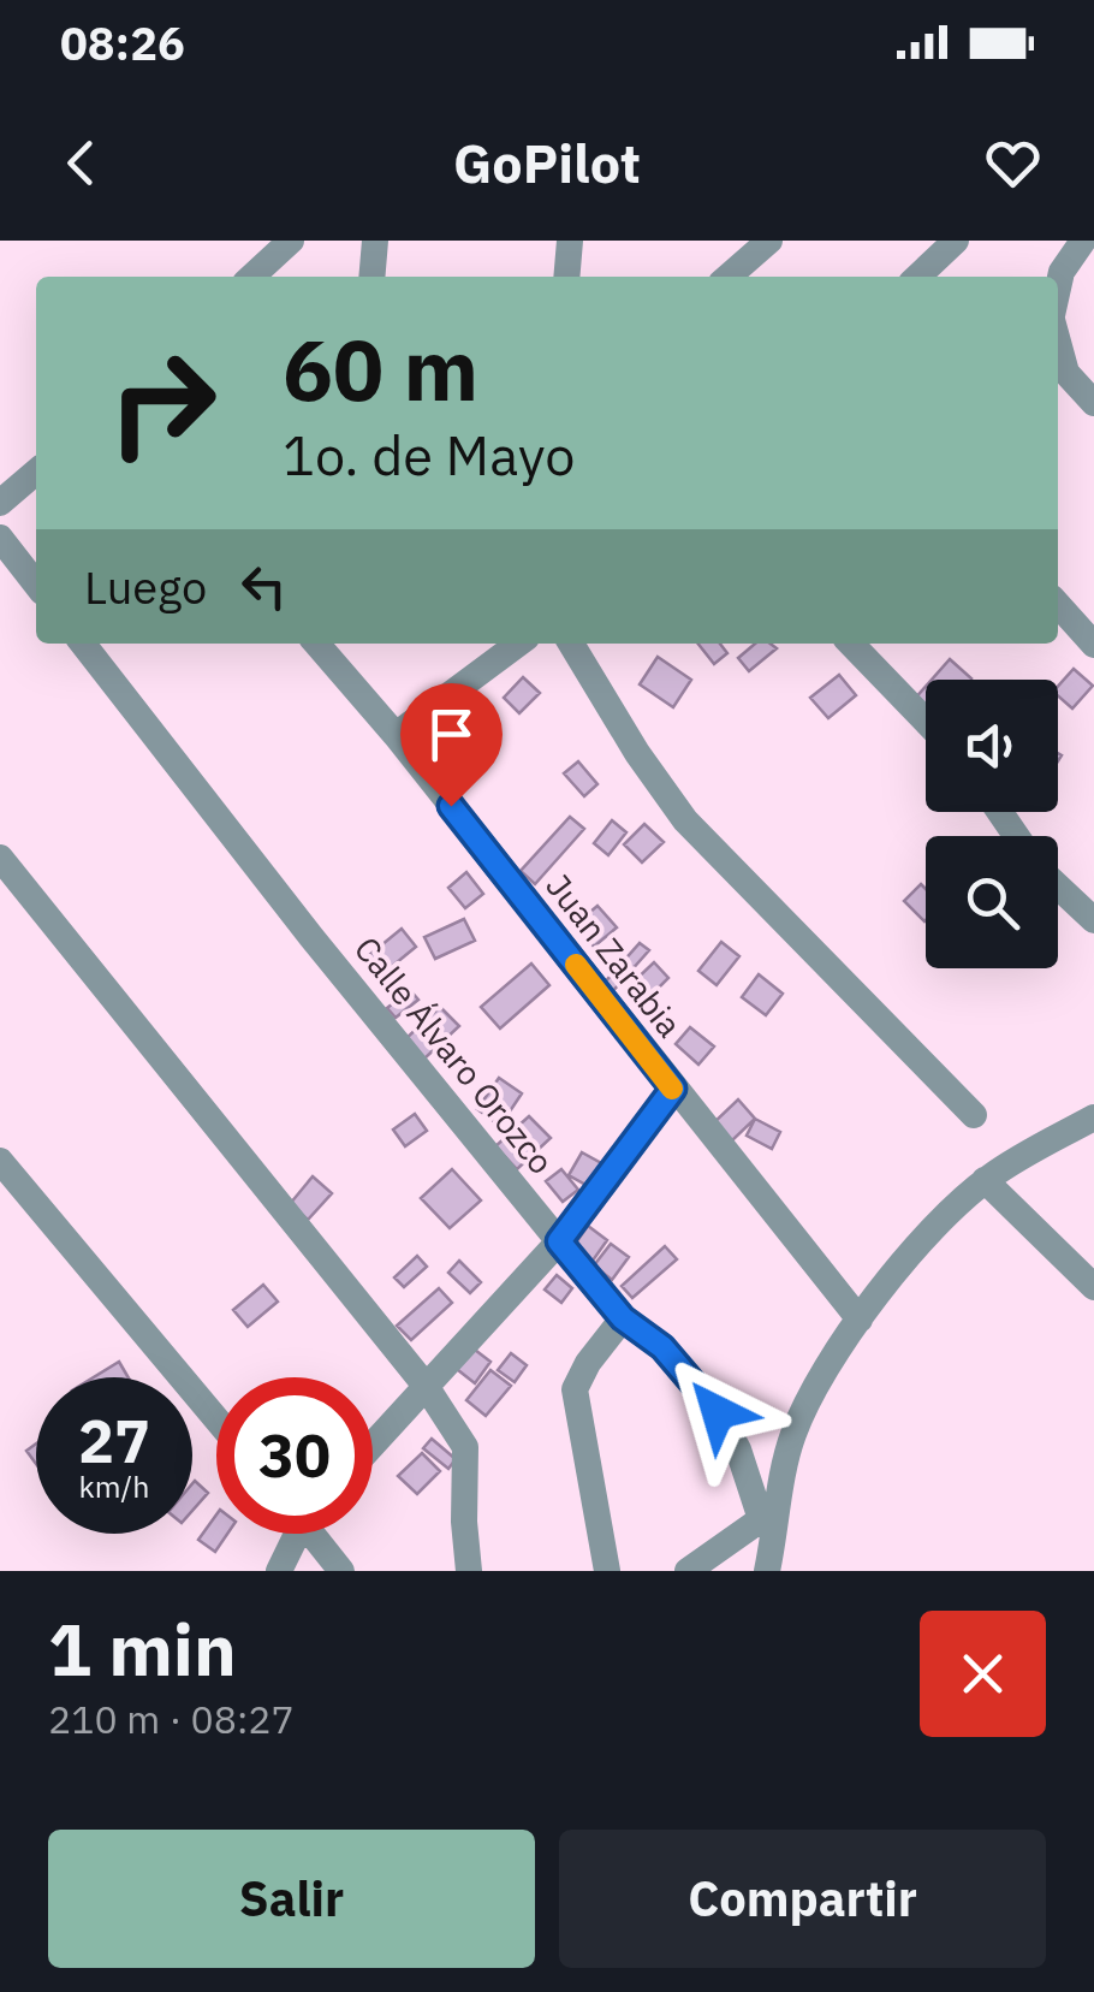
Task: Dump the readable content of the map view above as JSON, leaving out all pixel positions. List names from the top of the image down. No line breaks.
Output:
{"streets":{"street":["Juan Zarabia","Calle Álvaro Orozco"]},"page":{"status":"08:26","header":"GoPilot","turn":["60 m","1o. de Mayo"],"then":"Luego","speed":"27 km/h","limit":"30","heading":["1 min","210 m · 08:27"],"buttons":["Salir","Compartir"]}}
